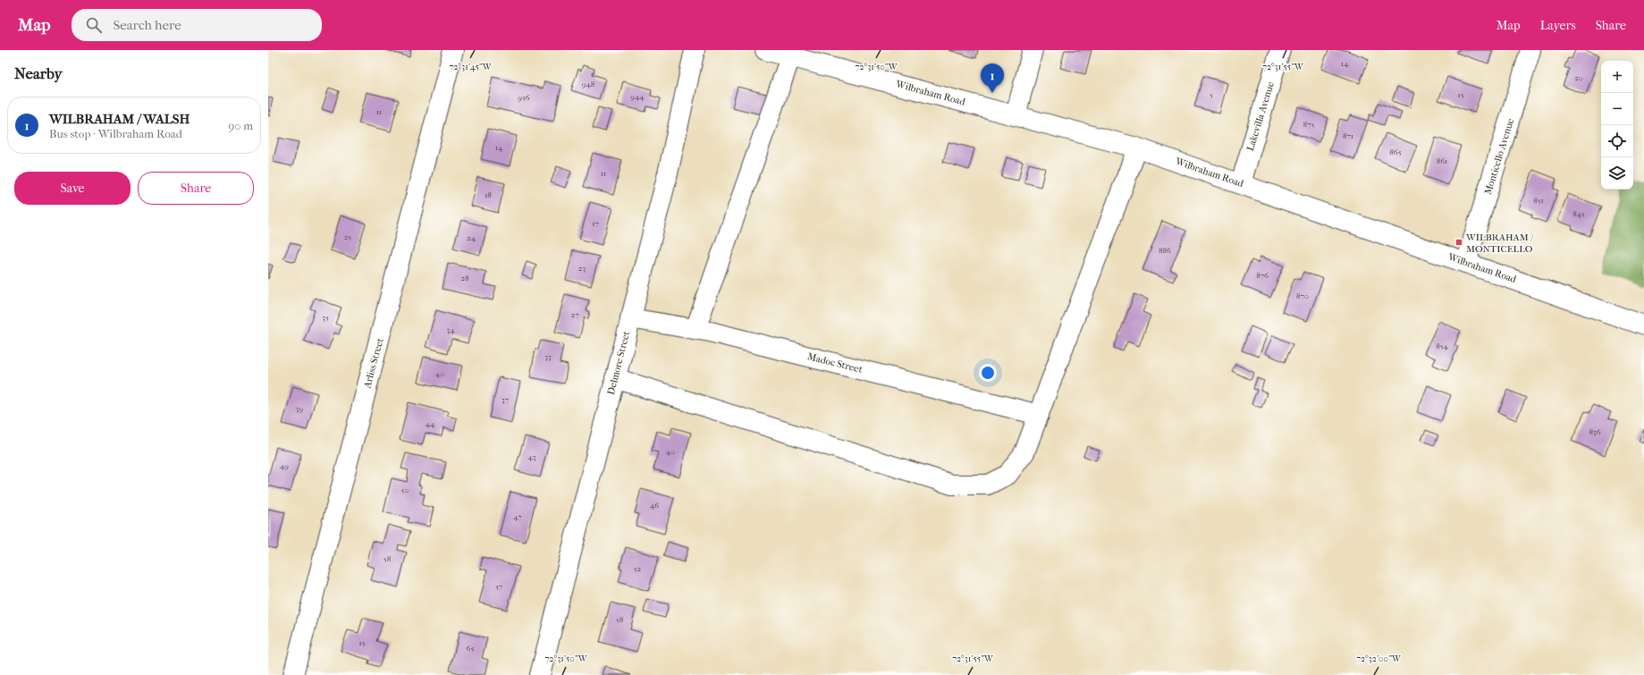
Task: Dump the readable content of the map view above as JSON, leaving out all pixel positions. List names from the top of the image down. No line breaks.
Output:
{"streets":{"street":["Wilbraham Road","Lakevilla Avenue","Monticello Avenue","Arliss Street","Delmore Street","Madoc Street"]},"crossings":[["Wilbraham Road","Lakevilla Avenue"],["Wilbraham Road","Monticello Avenue"],["Delmore Street","Madoc Street"]],"places":{"transit":["WILBRAHAM / MONTICELLO"]},"house_numbers":["14","20","948","5","15","944","956","11","875","871","14","865","861","11","18","851","845","17","25","24","886","23","876","28","870","27","35","34","854","33","40","37","39","44","836","40","43","49","50","46","47","58","52","57","58","15","65"],"page":{"header":"Map","search":"Search here","nav":["Map","Layers","Share"],"heading":"Nearby","map_buttons":["+","−"],"pins":"1","list":[{"mark":"1","name":"WILBRAHAM / WALSH","note":"Bus stop · Wilbraham Road","value":"90 m"}],"buttons":["Save","Share"]},"coordinates":["72°31'45\"W","72°31'50\"W","72°31'55\"W","72°32'00\"W"]}
